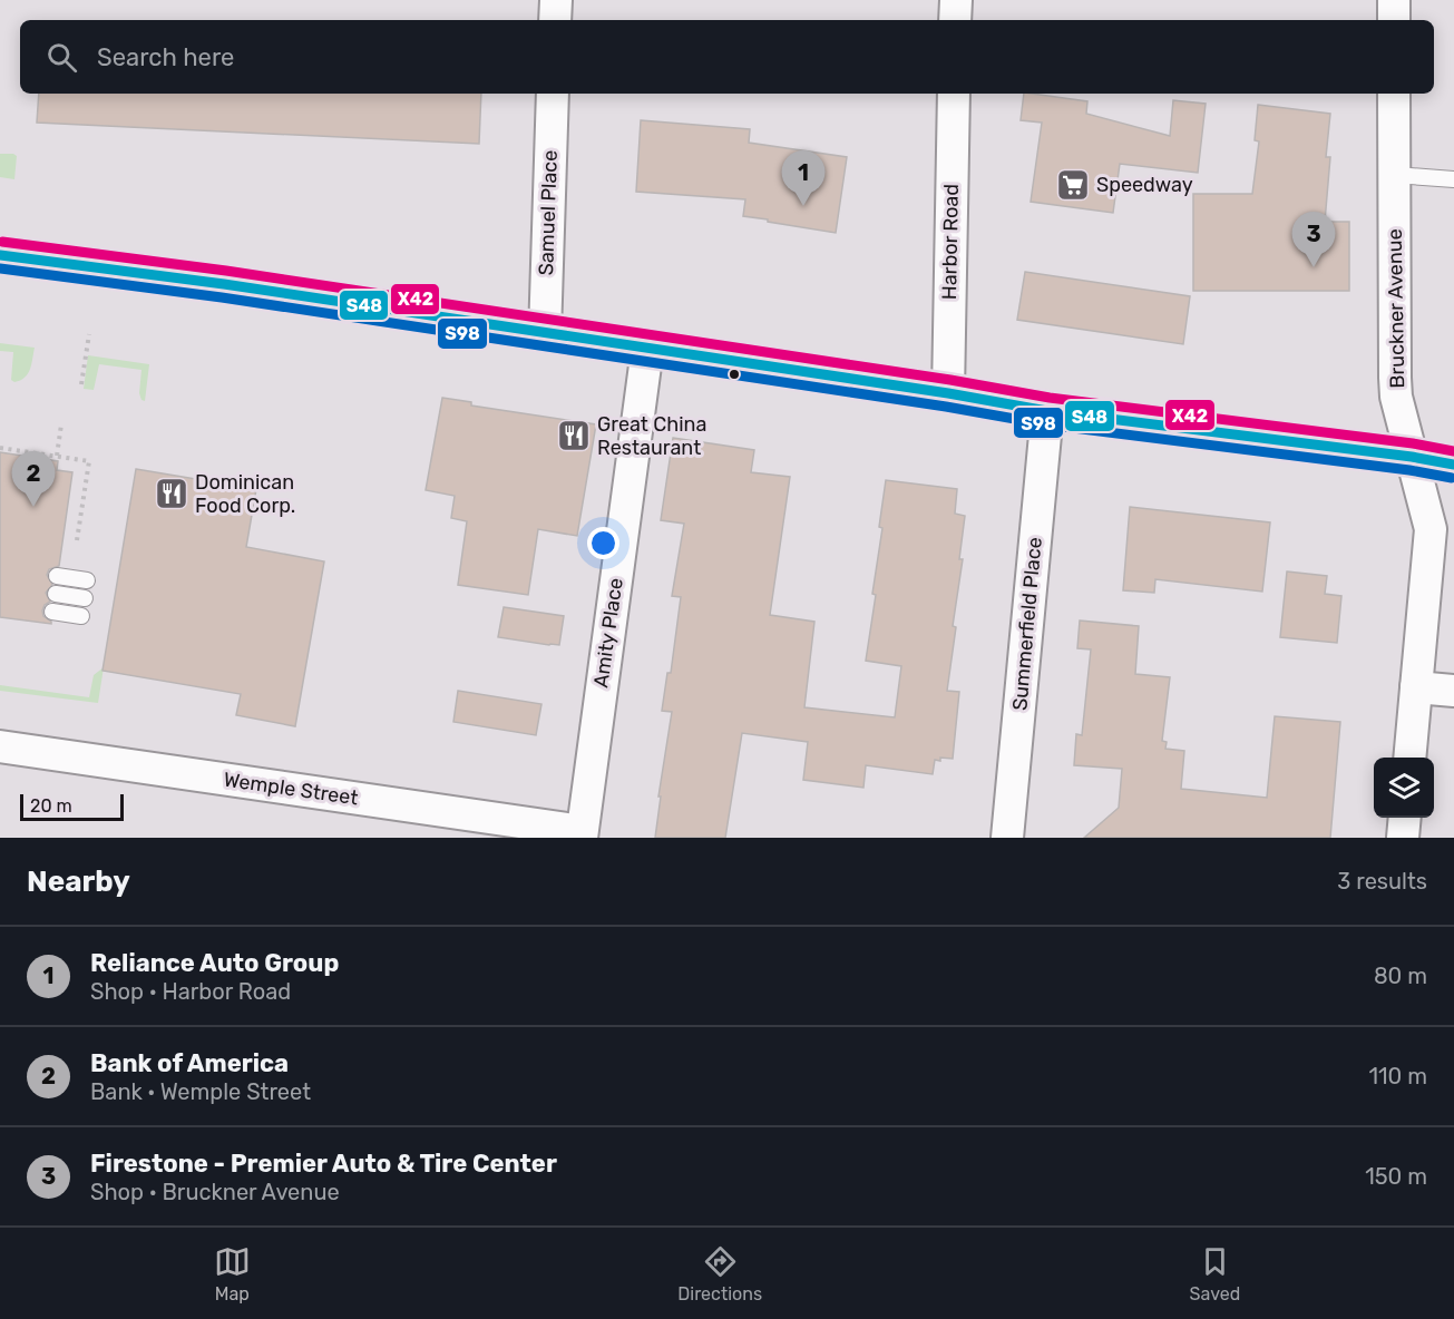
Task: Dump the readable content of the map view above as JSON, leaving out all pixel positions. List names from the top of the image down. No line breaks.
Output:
{"streets":{"street":["Samuel Place","Harbor Road","Bruckner Avenue","Summerfield Place","Amity Place","Wemple Street"]},"crossings":[["Amity Place","Wemple Street"]],"places":{"supermarket":["Speedway"],"restaurant":["Great China Restaurant","Dominican Food Corp."]},"lines":["transit line X42","transit line S48","transit line S98"],"scale_bar":"20 m","page":{"search":"Search here","pins":["1","3","2"],"scale":"20 m","heading":["Nearby","3 results"],"list":[{"mark":"1","name":"Reliance Auto Group","note":"Shop · Harbor Road","value":"80 m"},{"mark":"2","name":"Bank of America","note":"Bank · Wemple Street","value":"110 m"},{"mark":"3","name":"Firestone - Premier Auto & Tire Center","note":"Shop · Bruckner Avenue","value":"150 m"}],"nav":["Map","Directions","Saved"]}}
